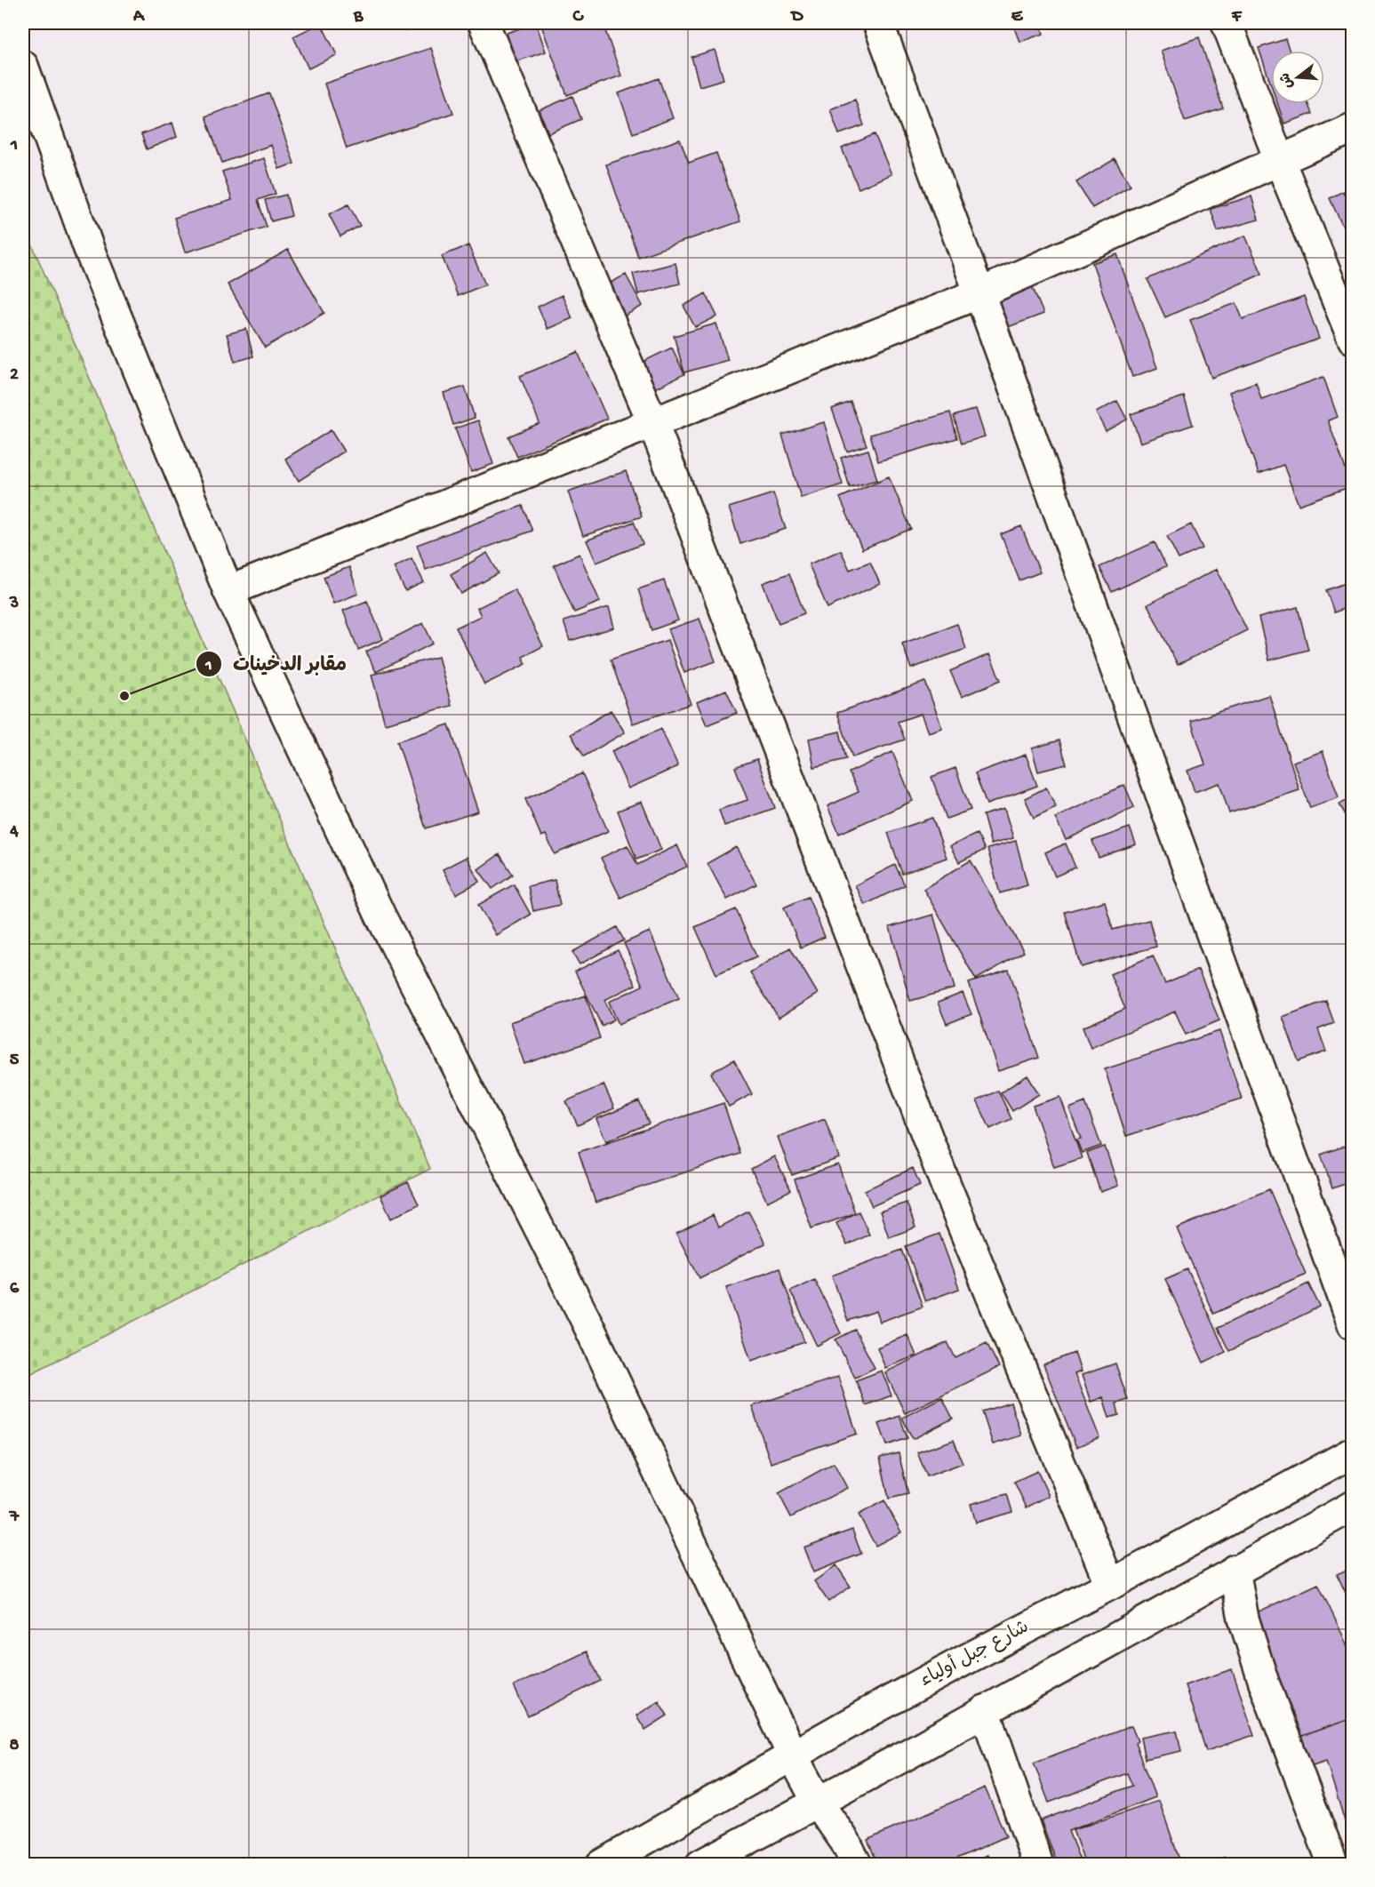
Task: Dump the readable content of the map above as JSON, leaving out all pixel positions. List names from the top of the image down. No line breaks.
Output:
{"streets":{"street":["شارع جبل أولياء"]},"places":["مقابر الدخينات"],"north":"left","grid":{"columns":["A","B","C","D","E","F"],"rows":["1","2","3","4","5","6","7","8"]}}
